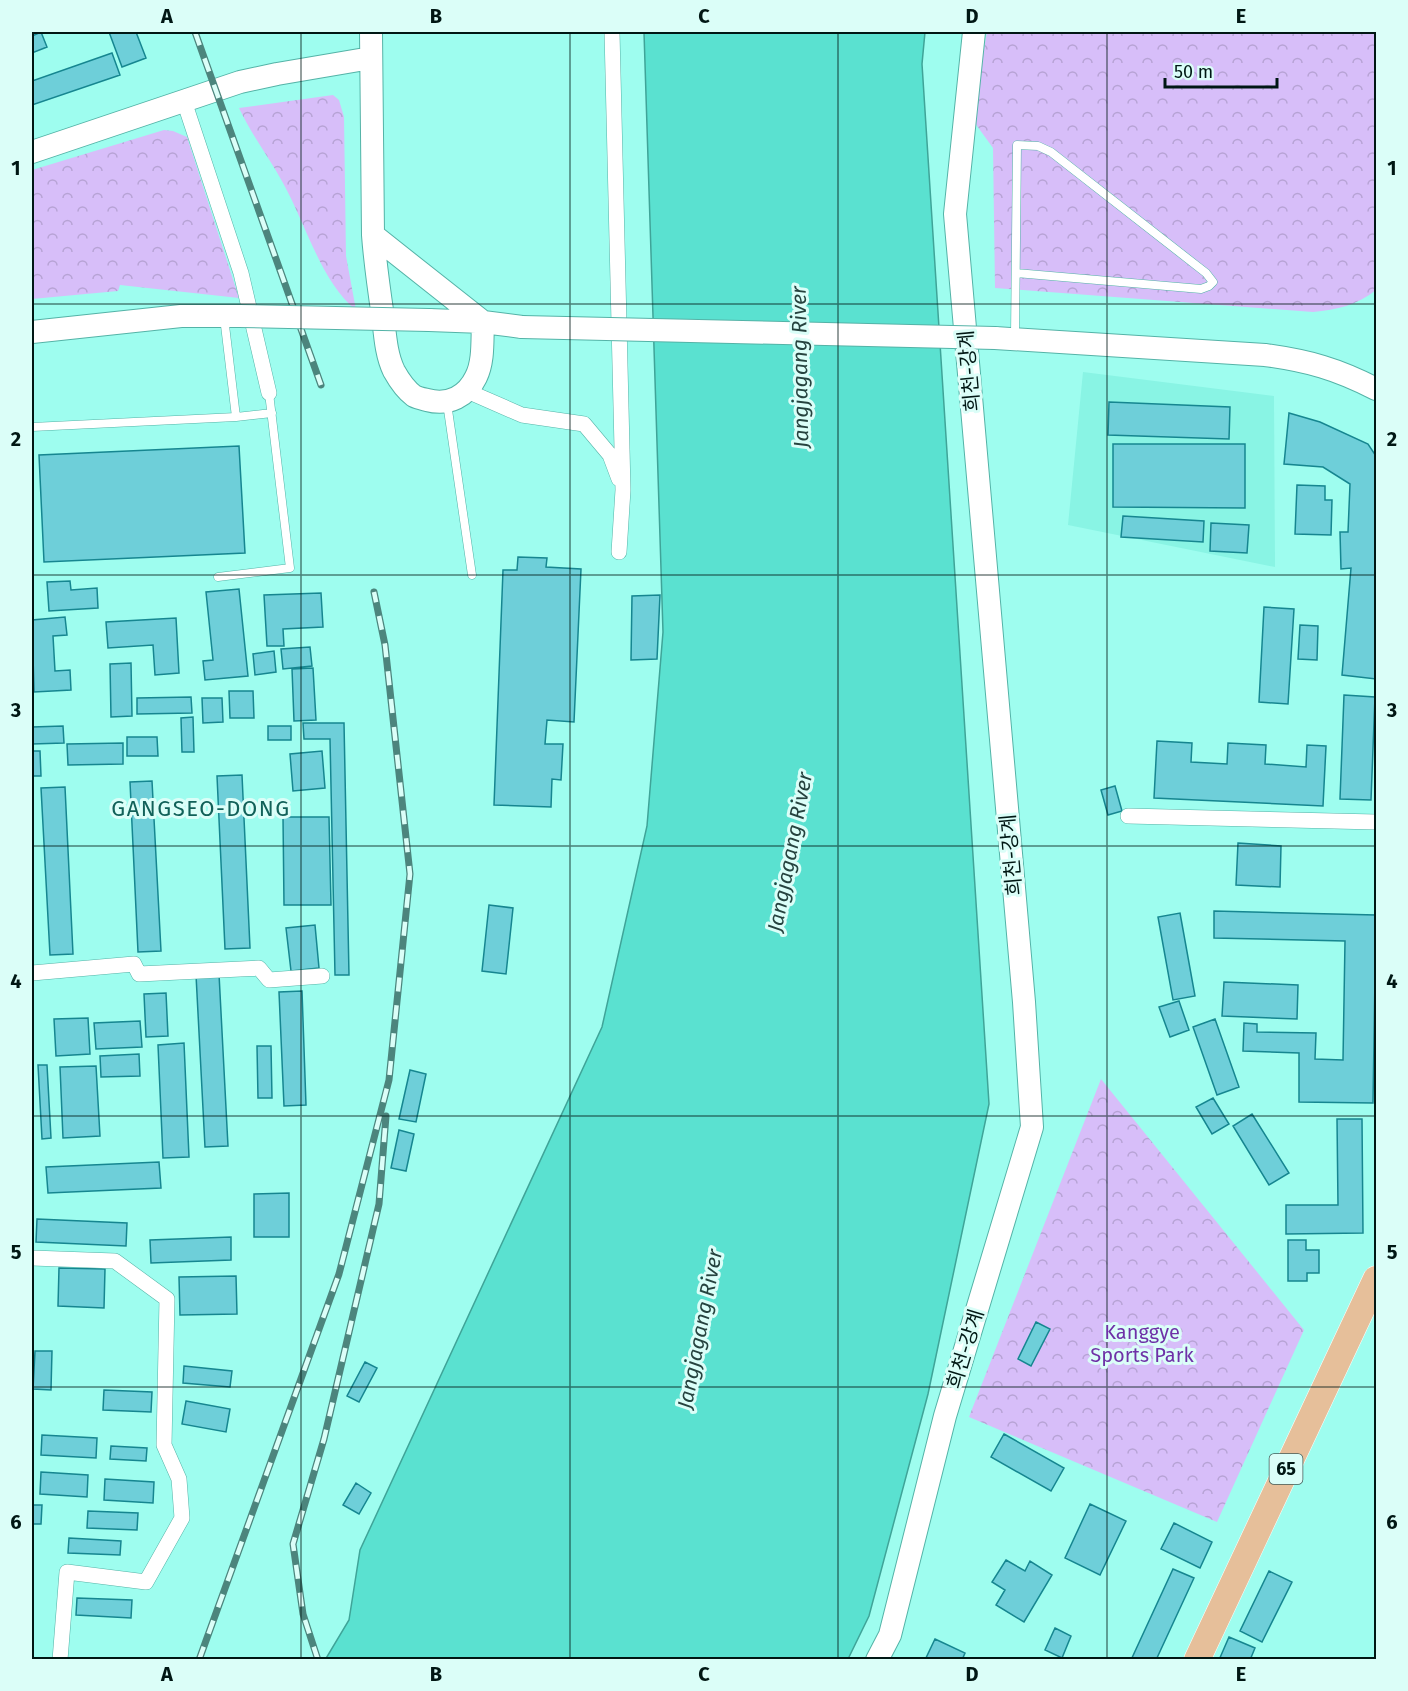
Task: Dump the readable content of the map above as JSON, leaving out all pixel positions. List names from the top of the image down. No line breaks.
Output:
{"streets":{"main road":["희천-강계","65"]},"districts":["GANGSEO-DONG"],"water":["Jangjagang River"],"parks":["Kanggye Sports Park"],"scale_bar":"50 m","grid":{"columns":["A","B","C","D","E"],"rows":["1","2","3","4","5","6"]}}
